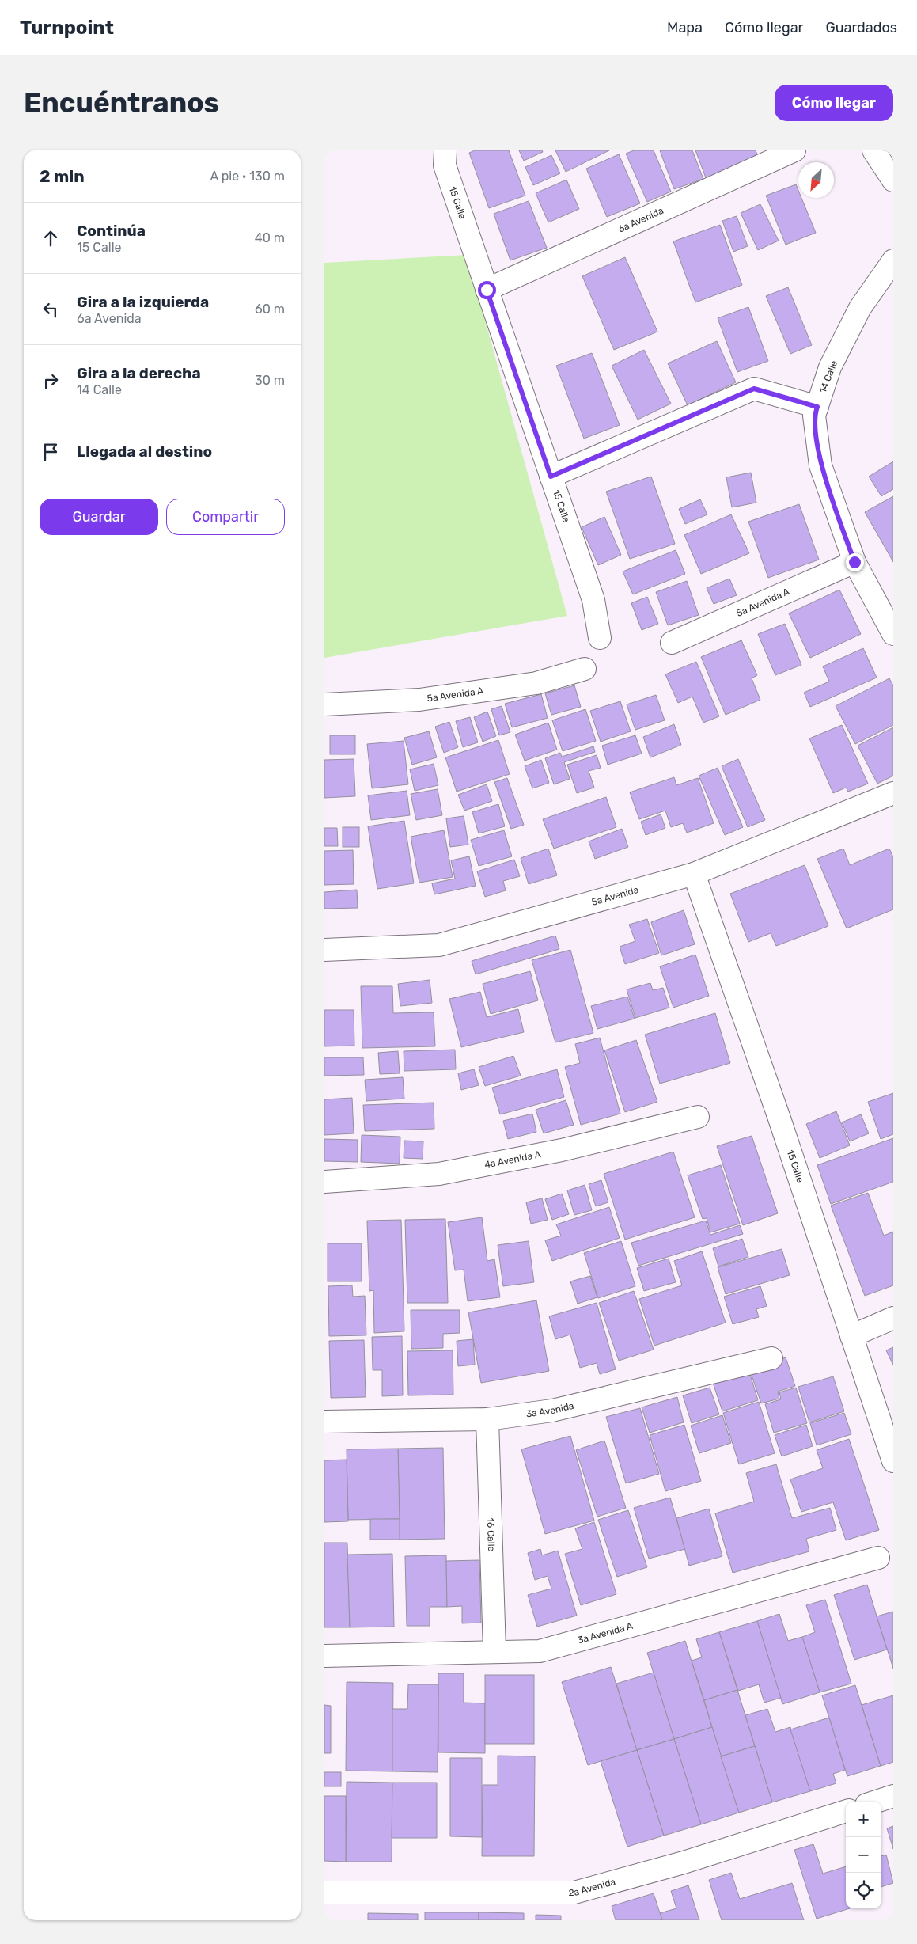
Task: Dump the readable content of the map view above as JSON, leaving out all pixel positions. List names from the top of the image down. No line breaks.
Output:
{"streets":{"street":["15 Calle","6a Avenida","14 Calle","5a Avenida A","5a Avenida","4a Avenida A","3a Avenida","16 Calle","3a Avenida A","2a Avenida"]},"crossings":[["15 Calle","6a Avenida"],["15 Calle","5a Avenida"],["14 Calle","5a Avenida A"],["3a Avenida","16 Calle"],["16 Calle","3a Avenida A"]],"north":"bottom left","page":{"header":"Turnpoint","nav":["Mapa","Cómo llegar","Guardados"],"buttons":["Cómo llegar",["Guardar","Compartir"]],"title":"Encuéntranos","heading":["2 min","A pie · 130 m"],"list":[["Continúa","15 Calle","40 m"],["Gira a la izquierda","6a Avenida","60 m"],["Gira a la derecha","14 Calle","30 m"],"Llegada al destino"],"map_buttons":["+","−"]}}
